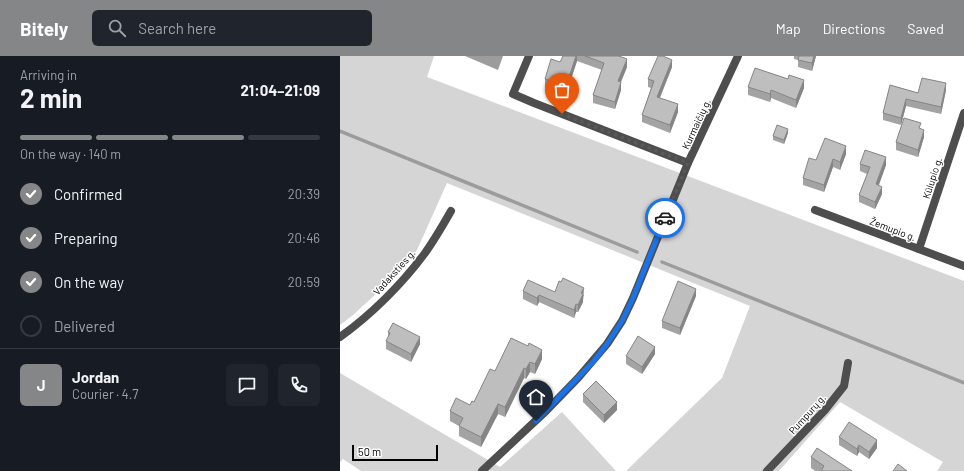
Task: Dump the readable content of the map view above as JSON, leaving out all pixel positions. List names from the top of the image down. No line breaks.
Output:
{"streets":{"street":["Kurmaičių g.","Kūlupio g.","Žemupio g.","Vadaksties g.","Pumpurų g."]},"crossings":[["Kūlupio g.","Žemupio g."]],"scale_bar":"50 m","page":{"header":"Bitely","search":"Search here","nav":["Map","Directions","Saved"],"heading":["2 min","Arriving in","21:04–21:09"],"panel":["Jordan","Courier · 4.7"],"bar":"On the way · 140 m","list":[["Confirmed","20:39"],["Preparing","20:46"],["On the way","20:59"],"Delivered"],"round":"J","scale":"50 m"}}
